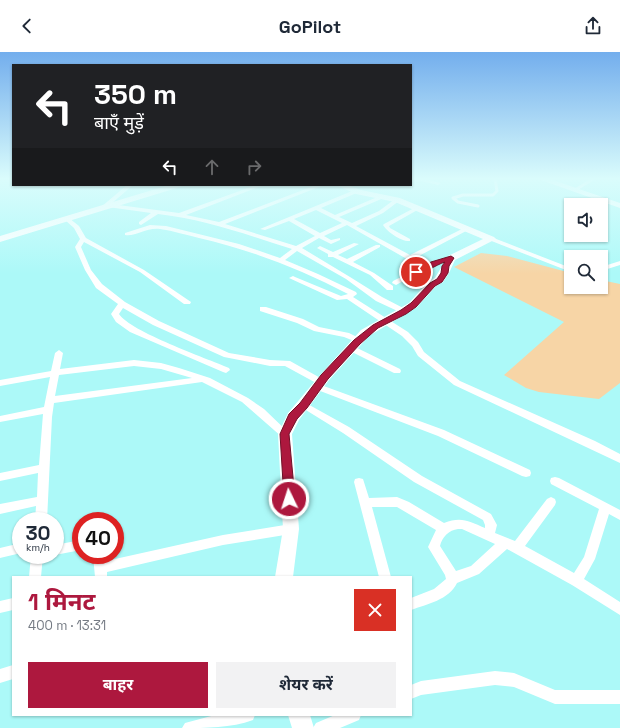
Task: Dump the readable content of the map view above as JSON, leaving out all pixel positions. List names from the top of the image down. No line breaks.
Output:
{"page":{"header":"GoPilot","turn":["350 m","बाएँ मुड़ें"],"speed":"30 km/h","limit":"40","heading":["1 मिनट","400 m · 13:31"],"buttons":["बाहर","शेयर करें"]}}
